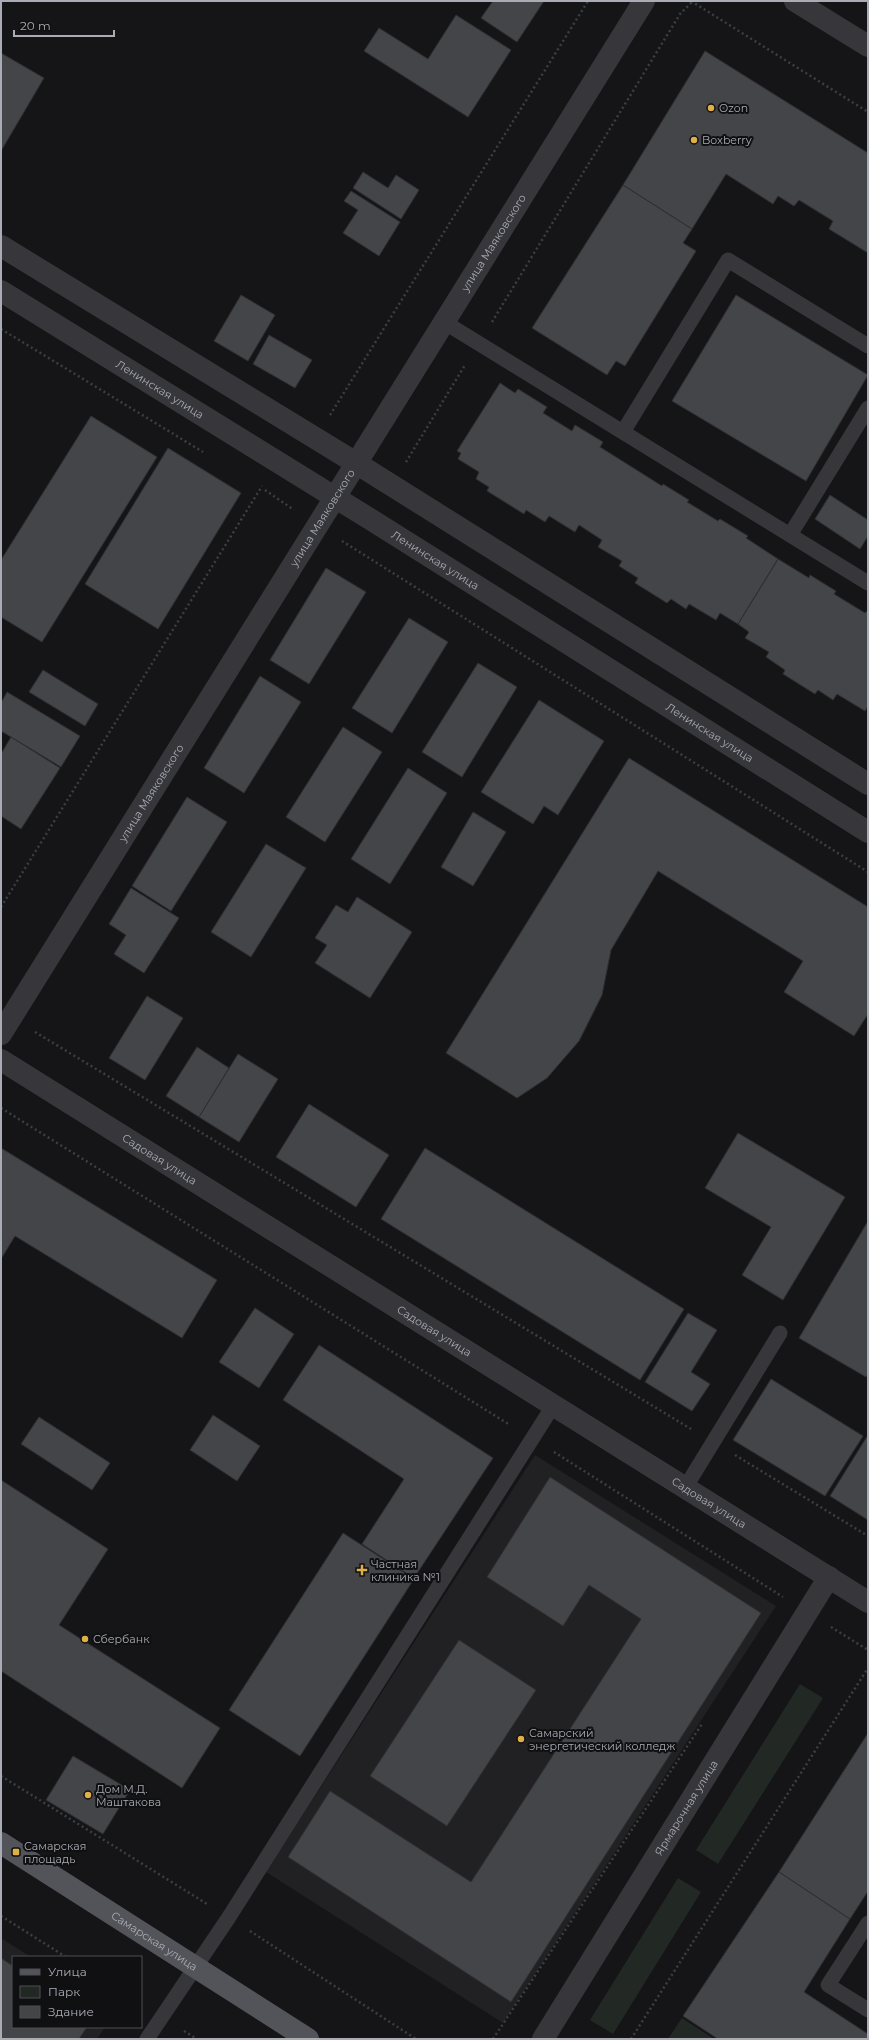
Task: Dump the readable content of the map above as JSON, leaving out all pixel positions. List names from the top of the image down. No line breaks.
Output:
{"streets":{"main road":["Самарская улица"],"street":["улица Маяковского","Ленинская улица","Садовая улица","Ярмарочная улица"]},"crossings":[["улица Маяковского","Ленинская улица"],["Садовая улица","Ярмарочная улица"]],"places":{"other":["Ozon","Boxberry","Сбербанк","Самарский энергетический колледж","Дом М.Д. Маштакова"],"health":["Частная клиника №1"],"transit":["Самарская площадь"]},"legend":["Улица","Парк","Здание"],"scale_bar":"20 m"}
